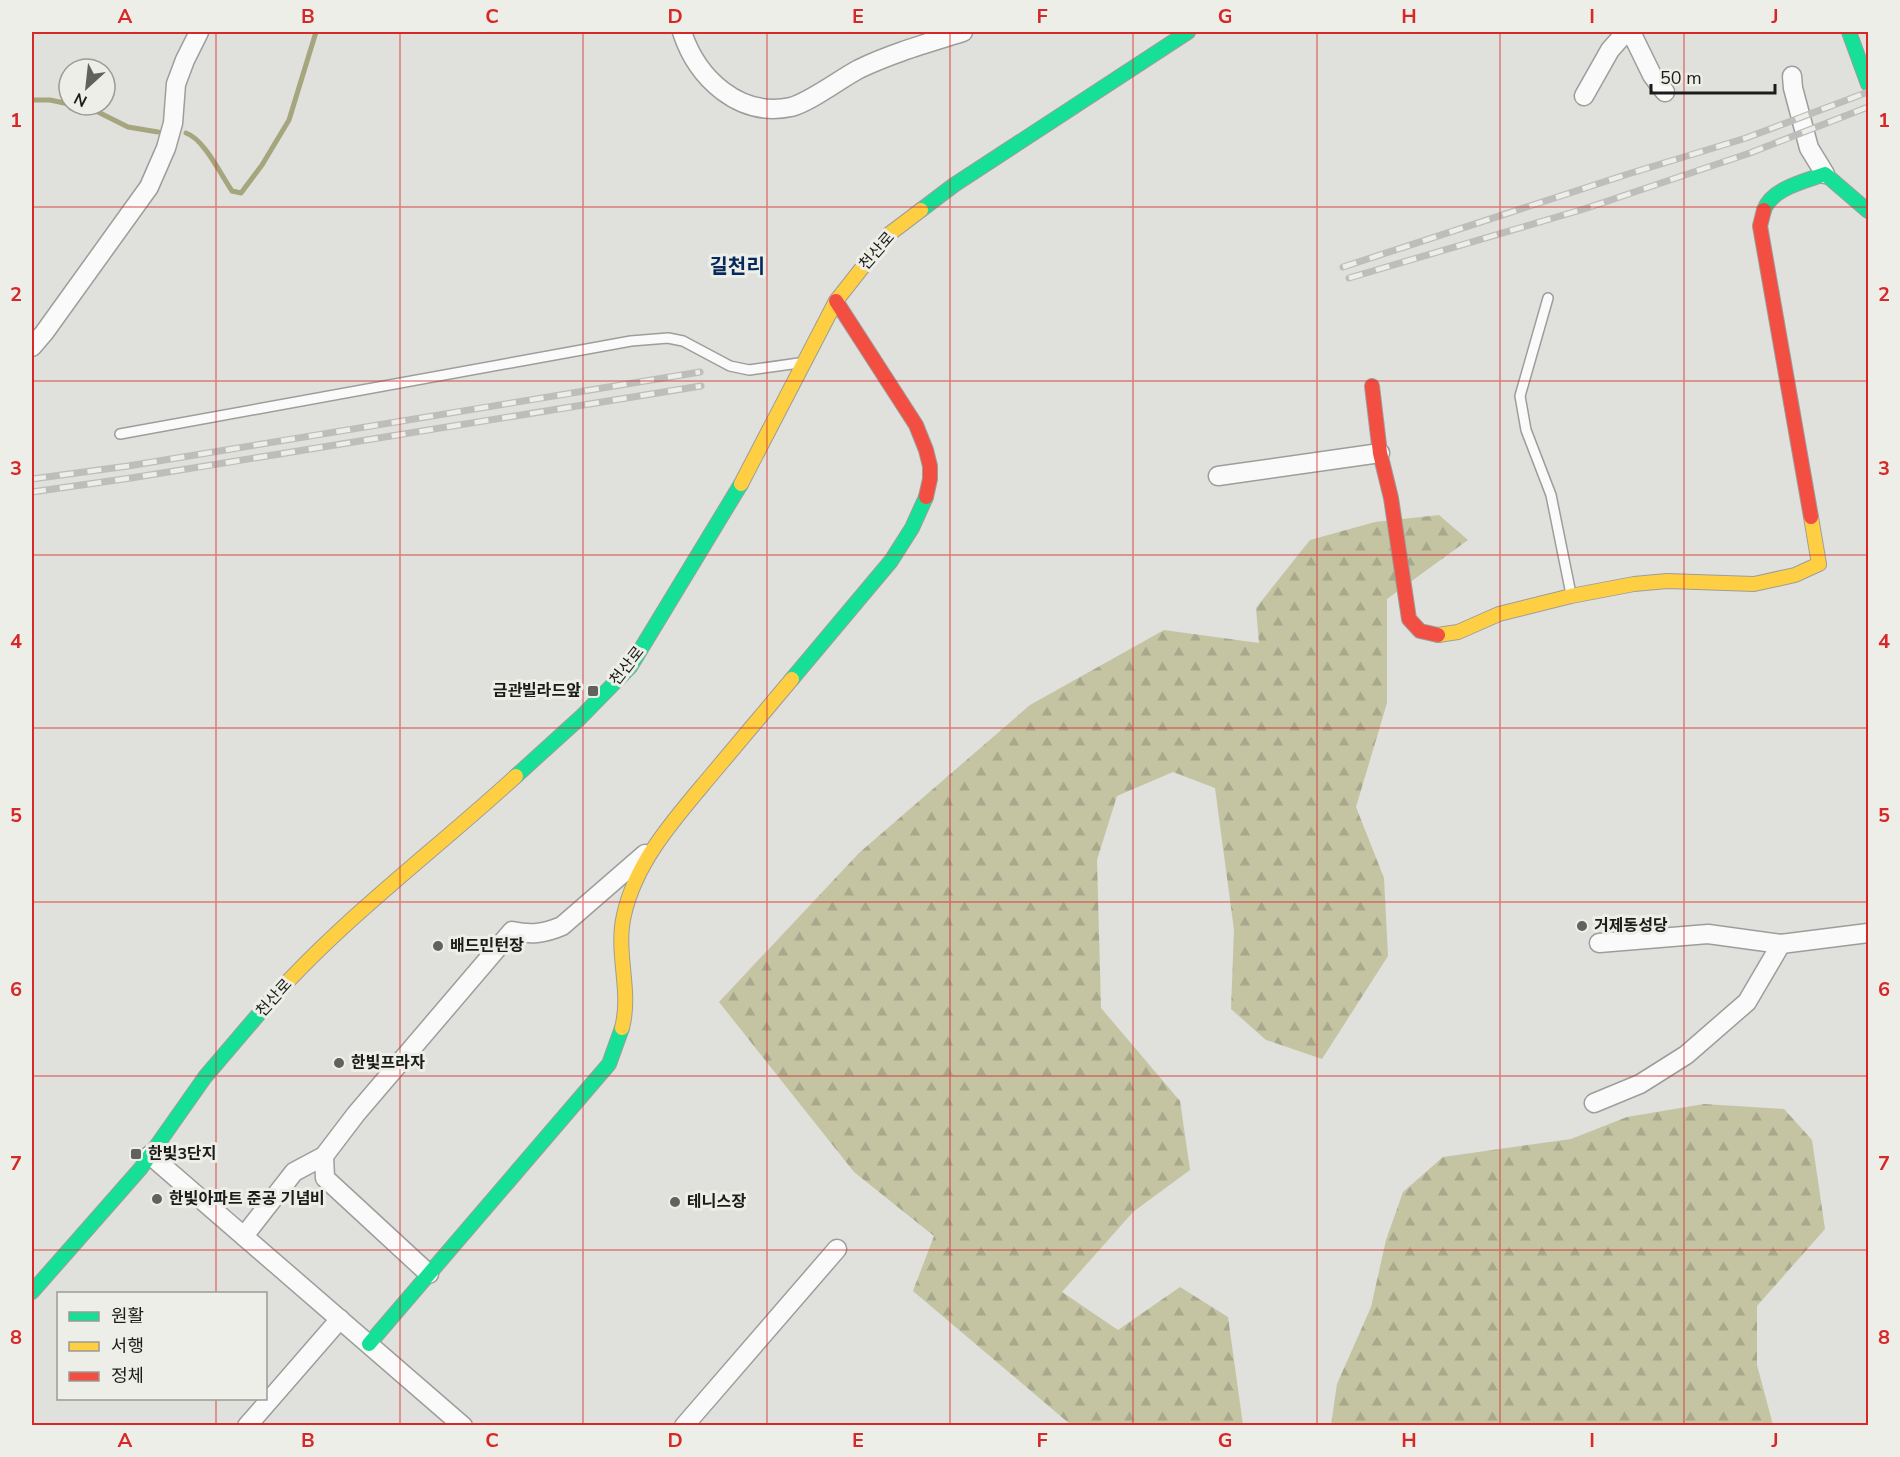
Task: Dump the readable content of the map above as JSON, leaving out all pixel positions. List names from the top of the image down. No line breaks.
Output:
{"streets":{"street":["천산로"]},"districts":["길천리"],"places":{"transit":["금관빌라드앞","한빛3단지"],"other":["거제동성당","배드민턴장","한빛프라자","한빛아파트 준공 기념비","테니스장"]},"legend":["원활","서행","정체"],"scale_bar":"50 m","north":"bottom left","grid":{"columns":["A","B","C","D","E","F","G","H","I","J"],"rows":["1","2","3","4","5","6","7","8"]}}
